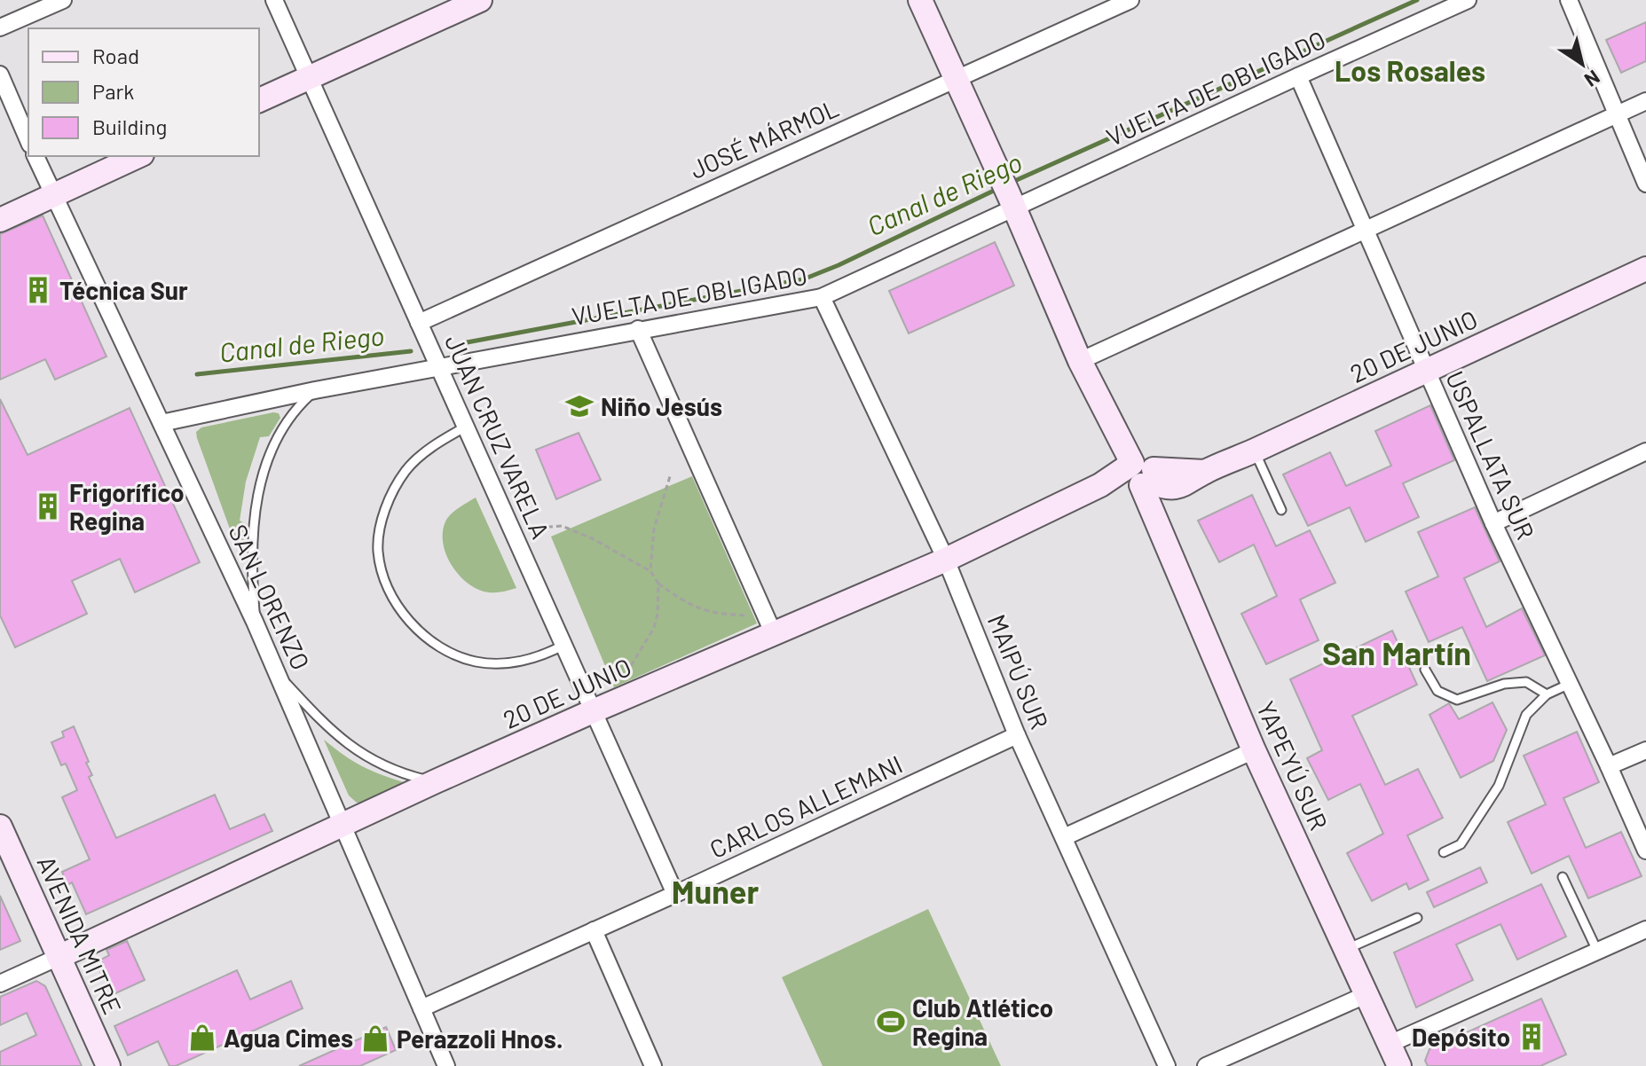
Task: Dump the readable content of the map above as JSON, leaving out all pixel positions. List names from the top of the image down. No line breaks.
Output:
{"streets":{"street":["VUELTA DE OBLIGADO","JOSÉ MÁRMOL","20 DE JUNIO","JUAN CRUZ VARELA","USPALLATA SUR","SAN LORENZO","MAIPÚ SUR","YAPEYÚ SUR","CARLOS ALLEMANI","AVENIDA MITRE"]},"crossings":[["VUELTA DE OBLIGADO","JUAN CRUZ VARELA"],["VUELTA DE OBLIGADO","USPALLATA SUR"],["VUELTA DE OBLIGADO","SAN LORENZO"],["VUELTA DE OBLIGADO","MAIPÚ SUR"],["VUELTA DE OBLIGADO","YAPEYÚ SUR"],["JOSÉ MÁRMOL","JUAN CRUZ VARELA"],["JOSÉ MÁRMOL","YAPEYÚ SUR"],["20 DE JUNIO","JUAN CRUZ VARELA"],["20 DE JUNIO","USPALLATA SUR"],["20 DE JUNIO","SAN LORENZO"],["20 DE JUNIO","MAIPÚ SUR"],["20 DE JUNIO","YAPEYÚ SUR"],["20 DE JUNIO","AVENIDA MITRE"],["JUAN CRUZ VARELA","CARLOS ALLEMANI"],["SAN LORENZO","CARLOS ALLEMANI"],["MAIPÚ SUR","CARLOS ALLEMANI"]],"districts":["Los Rosales","San Martín","Muner"],"water":["Canal de Riego"],"places":{"building":["Técnica Sur","Frigorífico Regina","Depósito"],"school or university":["Niño Jesús"],"sports":["Club Atlético Regina"],"shop":["Agua Cimes","Perazzoli Hnos."]},"legend":["Road","Park","Building"],"north":"bottom right"}
